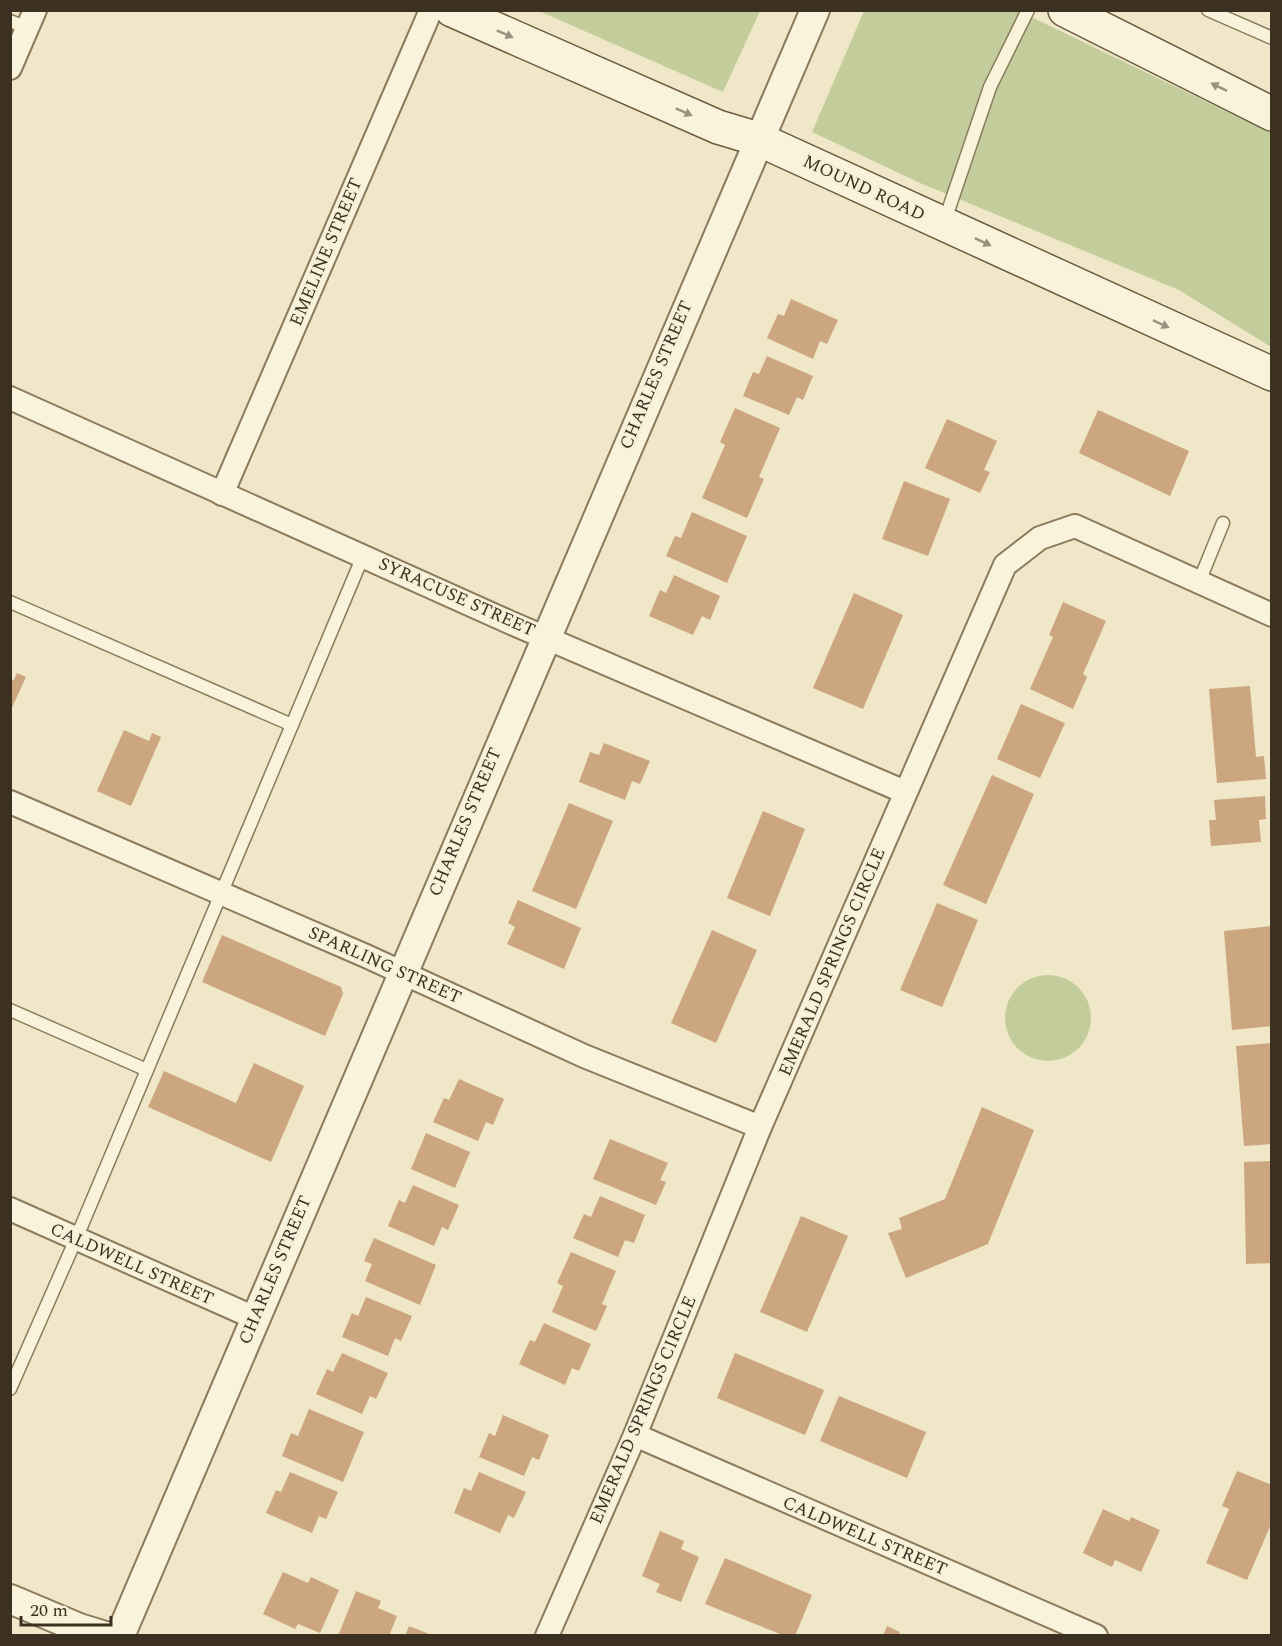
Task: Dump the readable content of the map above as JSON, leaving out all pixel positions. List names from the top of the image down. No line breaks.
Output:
{"streets":{"main road":["MOUND ROAD"],"street":["EMELINE STREET","CHARLES STREET","SYRACUSE STREET","EMERALD SPRINGS CIRCLE","SPARLING STREET","CALDWELL STREET"]},"crossings":[["MOUND ROAD","CHARLES STREET"],["EMELINE STREET","SYRACUSE STREET"],["CHARLES STREET","SYRACUSE STREET"],["CHARLES STREET","SPARLING STREET"],["CHARLES STREET","CALDWELL STREET"],["SYRACUSE STREET","EMERALD SPRINGS CIRCLE"],["EMERALD SPRINGS CIRCLE","SPARLING STREET"],["EMERALD SPRINGS CIRCLE","CALDWELL STREET"]],"scale_bar":"20 m"}
